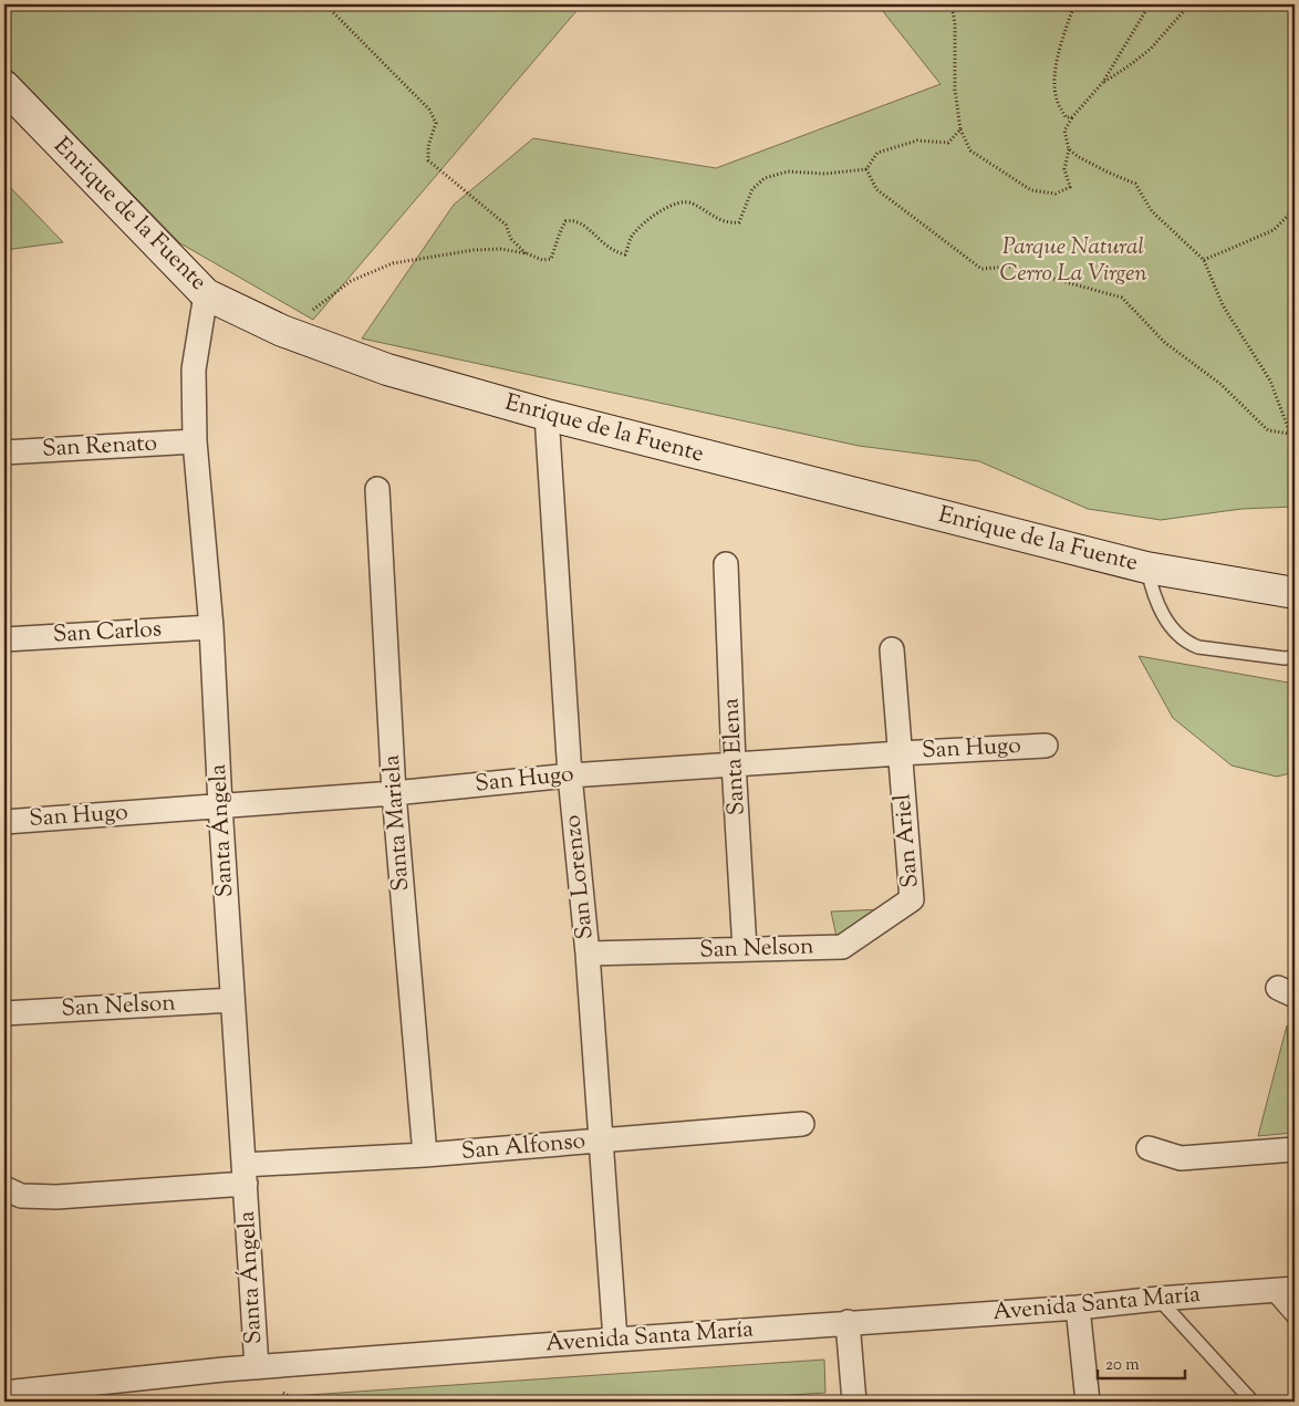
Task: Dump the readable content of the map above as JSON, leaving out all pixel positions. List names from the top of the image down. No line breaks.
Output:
{"streets":{"main road":["Enrique de la Fuente"],"street":["San Renato","San Carlos","San Hugo","Santa Elena","Santa Mariela","Santa Ángela","San Ariel","San Lorenzo","San Nelson","San Alfonso","Avenida Santa María"]},"crossings":[["Enrique de la Fuente","Santa Ángela"],["Enrique de la Fuente","San Lorenzo"],["San Renato","Santa Ángela"],["San Carlos","Santa Ángela"],["San Hugo","Santa Elena"],["San Hugo","Santa Mariela"],["San Hugo","Santa Ángela"],["San Hugo","San Ariel"],["San Hugo","San Lorenzo"],["Santa Elena","San Nelson"],["Santa Mariela","San Alfonso"],["Santa Ángela","San Nelson"],["Santa Ángela","San Alfonso"],["Santa Ángela","Avenida Santa María"],["San Ariel","San Nelson"],["San Lorenzo","San Nelson"],["San Lorenzo","San Alfonso"],["San Lorenzo","Avenida Santa María"]],"parks":["Parque Natural Cerro La Virgen"],"scale_bar":"20 m"}
